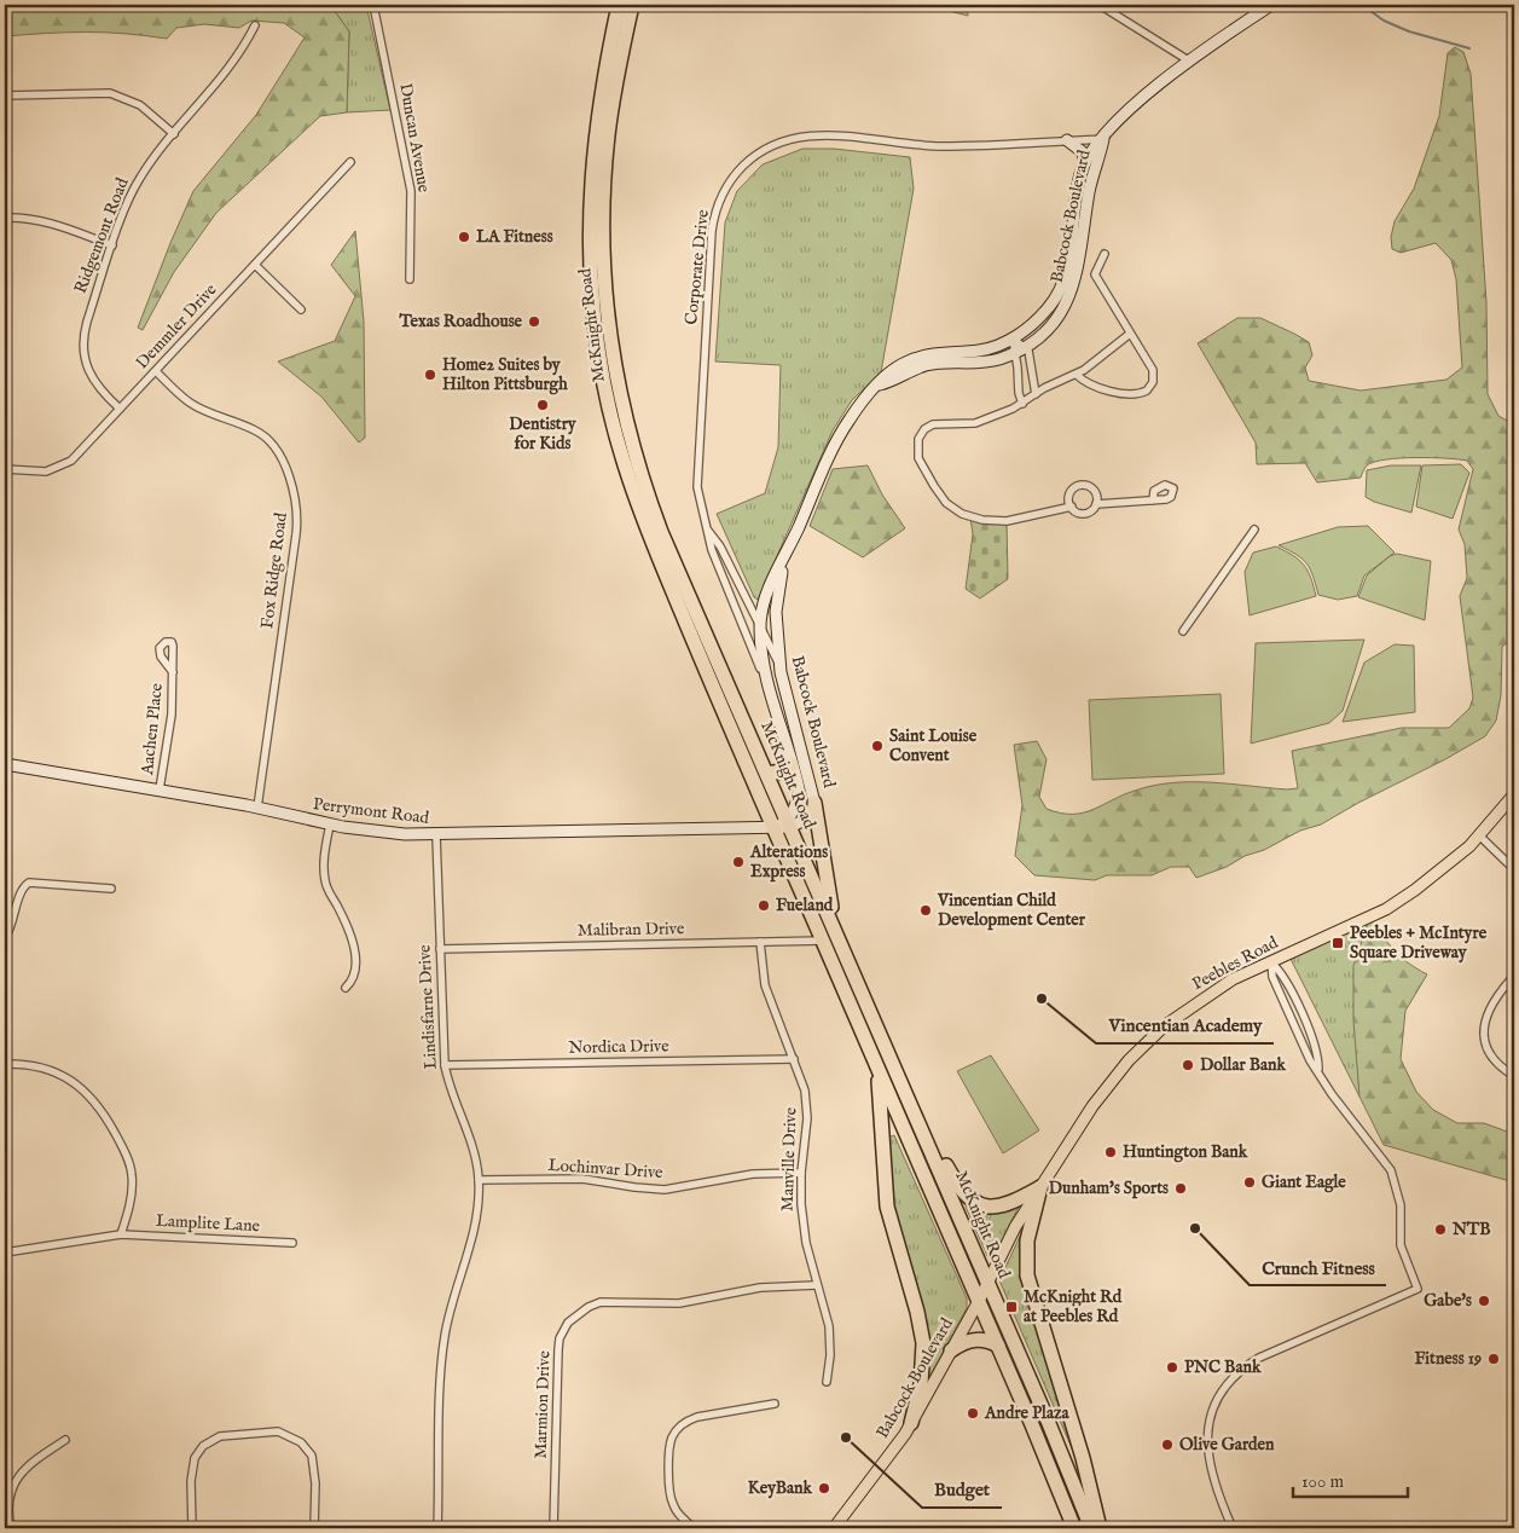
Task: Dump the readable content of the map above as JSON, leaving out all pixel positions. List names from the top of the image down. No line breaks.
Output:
{"streets":{"highway":["McKnight Road"],"main road":["Babcock Boulevard","Peebles Road"],"street":["Duncan Avenue","Ridgemont Road","Corporate Drive","Demmler Drive","Fox Ridge Road","Aachen Place","Perrymont Road","Malibran Drive","Lindisfarne Drive","Nordica Drive","Manville Drive","Lochinvar Drive","Lamplite Lane","Marmion Drive"]},"crossings":[["Babcock Boulevard","Corporate Drive"],["Babcock Boulevard","McKnight Road"],["Babcock Boulevard","Peebles Road"],["Ridgemont Road","Demmler Drive"],["McKnight Road","Perrymont Road"],["McKnight Road","Malibran Drive"],["McKnight Road","Peebles Road"],["Demmler Drive","Fox Ridge Road"],["Fox Ridge Road","Perrymont Road"],["Aachen Place","Perrymont Road"],["Perrymont Road","Lindisfarne Drive"],["Malibran Drive","Lindisfarne Drive"],["Malibran Drive","Manville Drive"],["Lindisfarne Drive","Nordica Drive"],["Lindisfarne Drive","Lochinvar Drive"],["Nordica Drive","Manville Drive"],["Manville Drive","Lochinvar Drive"],["Manville Drive","Marmion Drive"]],"places":{"other":["LA Fitness","Texas Roadhouse","Home2 Suites by Hilton Pittsburgh","Dentistry for Kids","Saint Louise Convent","Alterations Express","Fueland","Vincentian Child Development Center","Vincentian Academy","Dollar Bank","Huntington Bank","Giant Eagle","Dunham's Sports","Crunch Fitness","NTB","Gabe's","Fitness 19","PNC Bank","Andre Plaza","Budget","Olive Garden","KeyBank"],"transit":["Peebles + McIntyre Square Driveway","McKnight Rd at Peebles Rd"]},"scale_bar":"100 m"}
